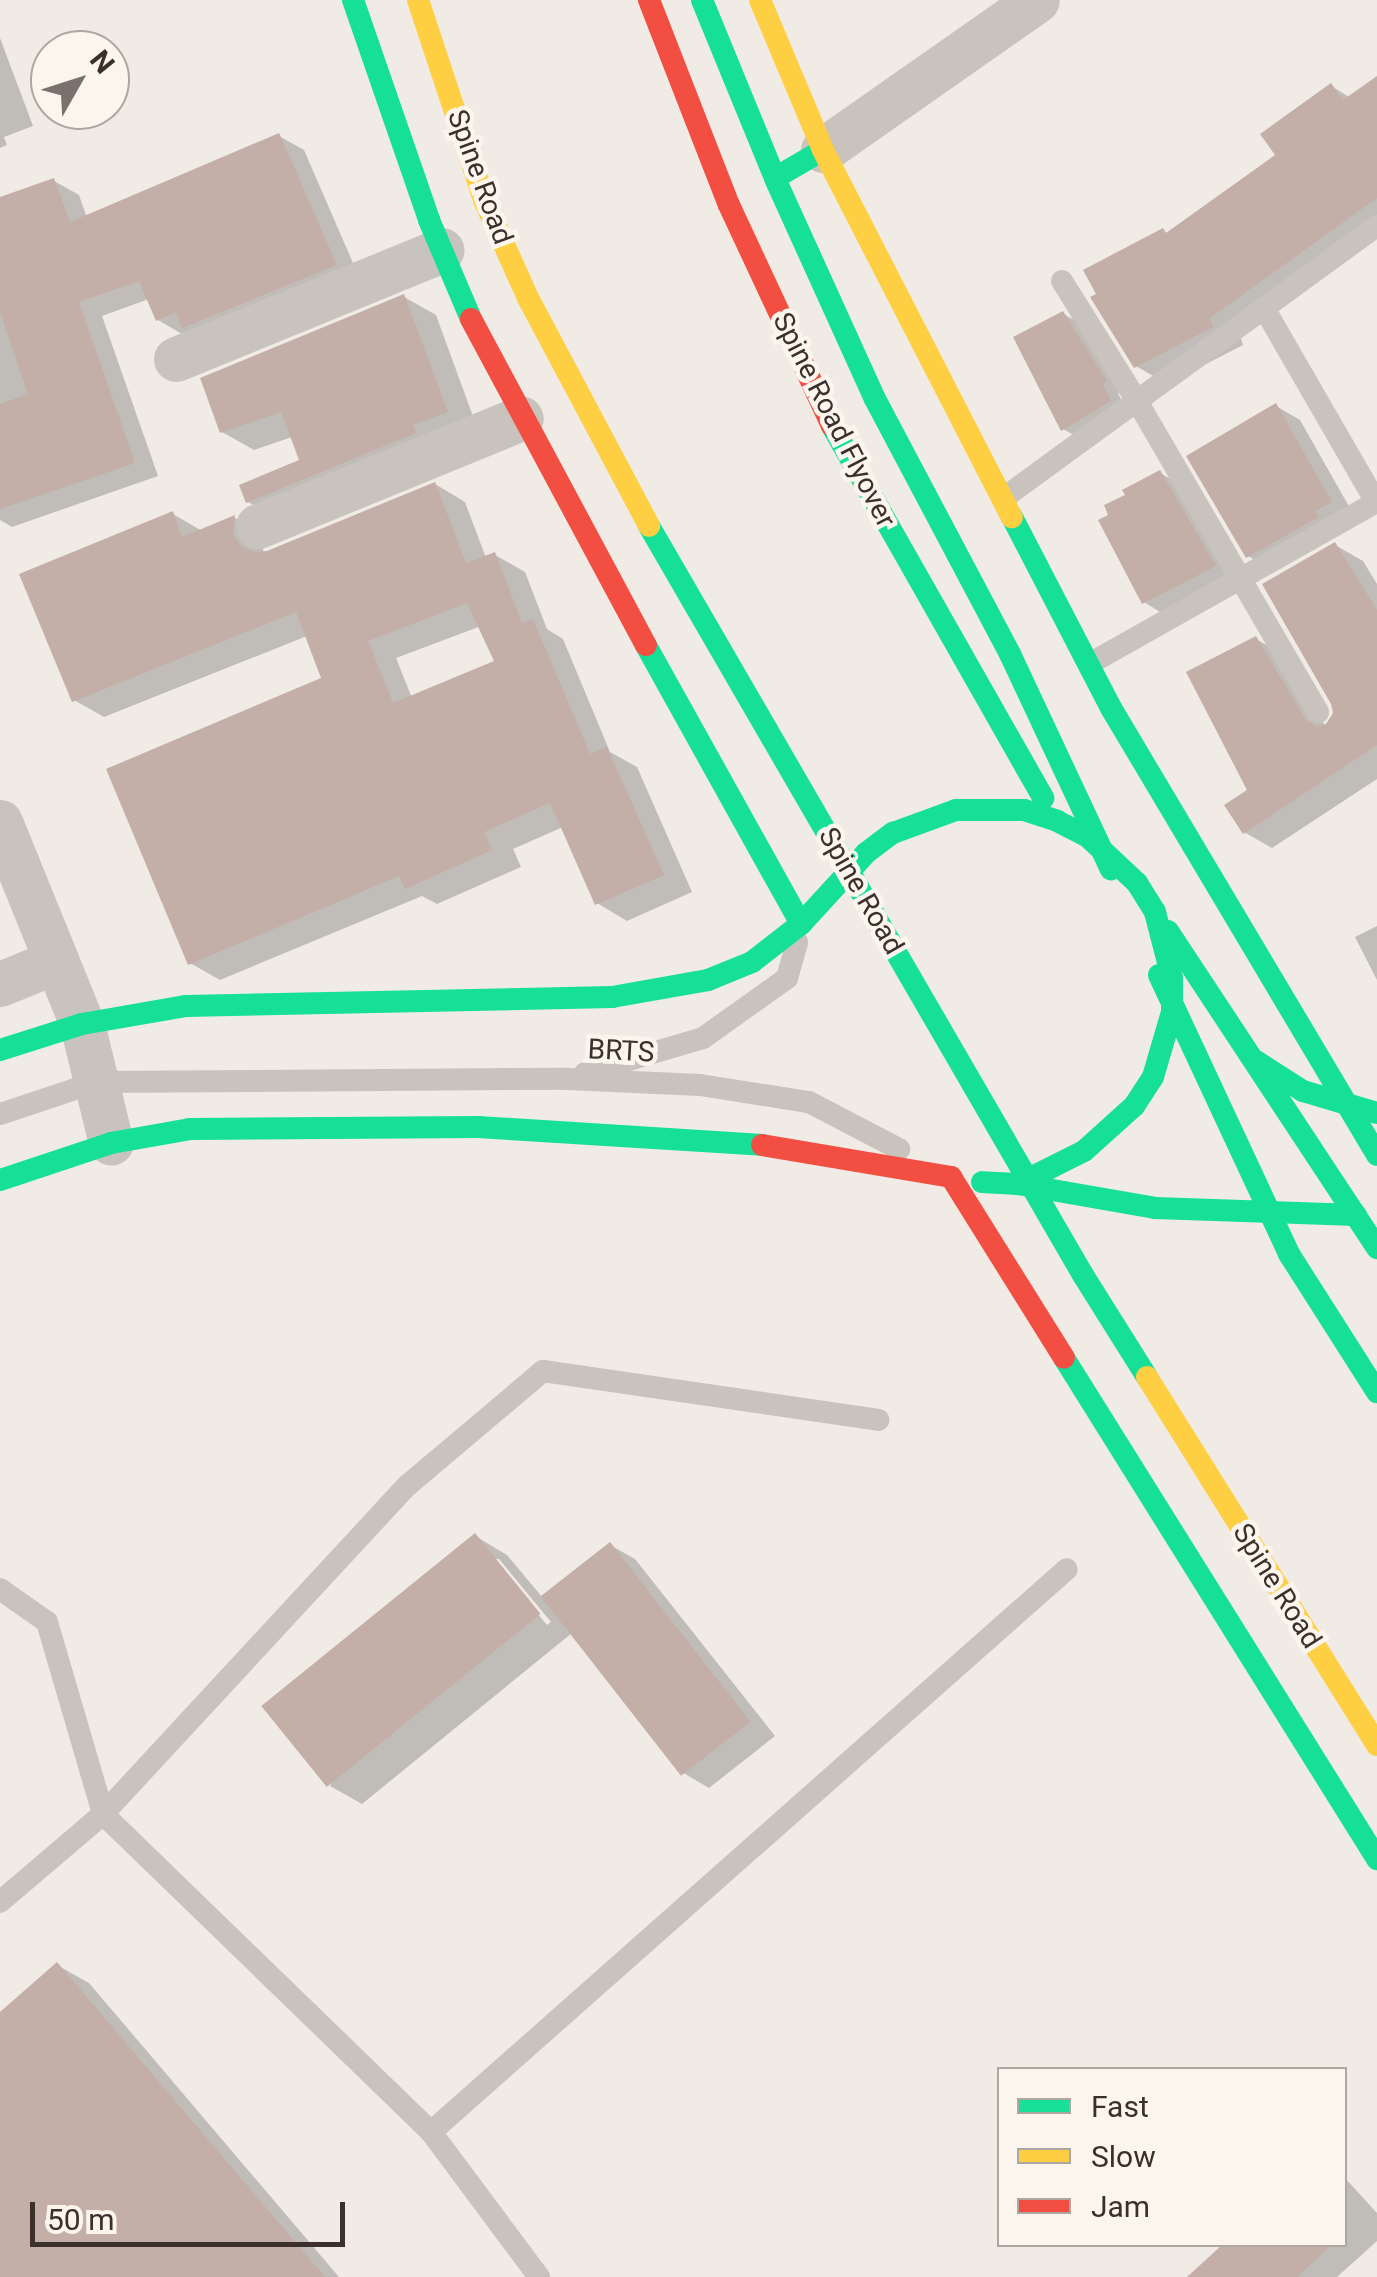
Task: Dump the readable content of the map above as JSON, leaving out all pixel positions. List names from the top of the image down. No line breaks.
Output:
{"streets":{"main road":["Spine Road","Spine Road Flyover"],"lane":["BRTS"]},"crossings":[["Spine Road Flyover","BRTS"]],"legend":["Fast","Slow","Jam"],"scale_bar":"50 m","north":"top right"}
